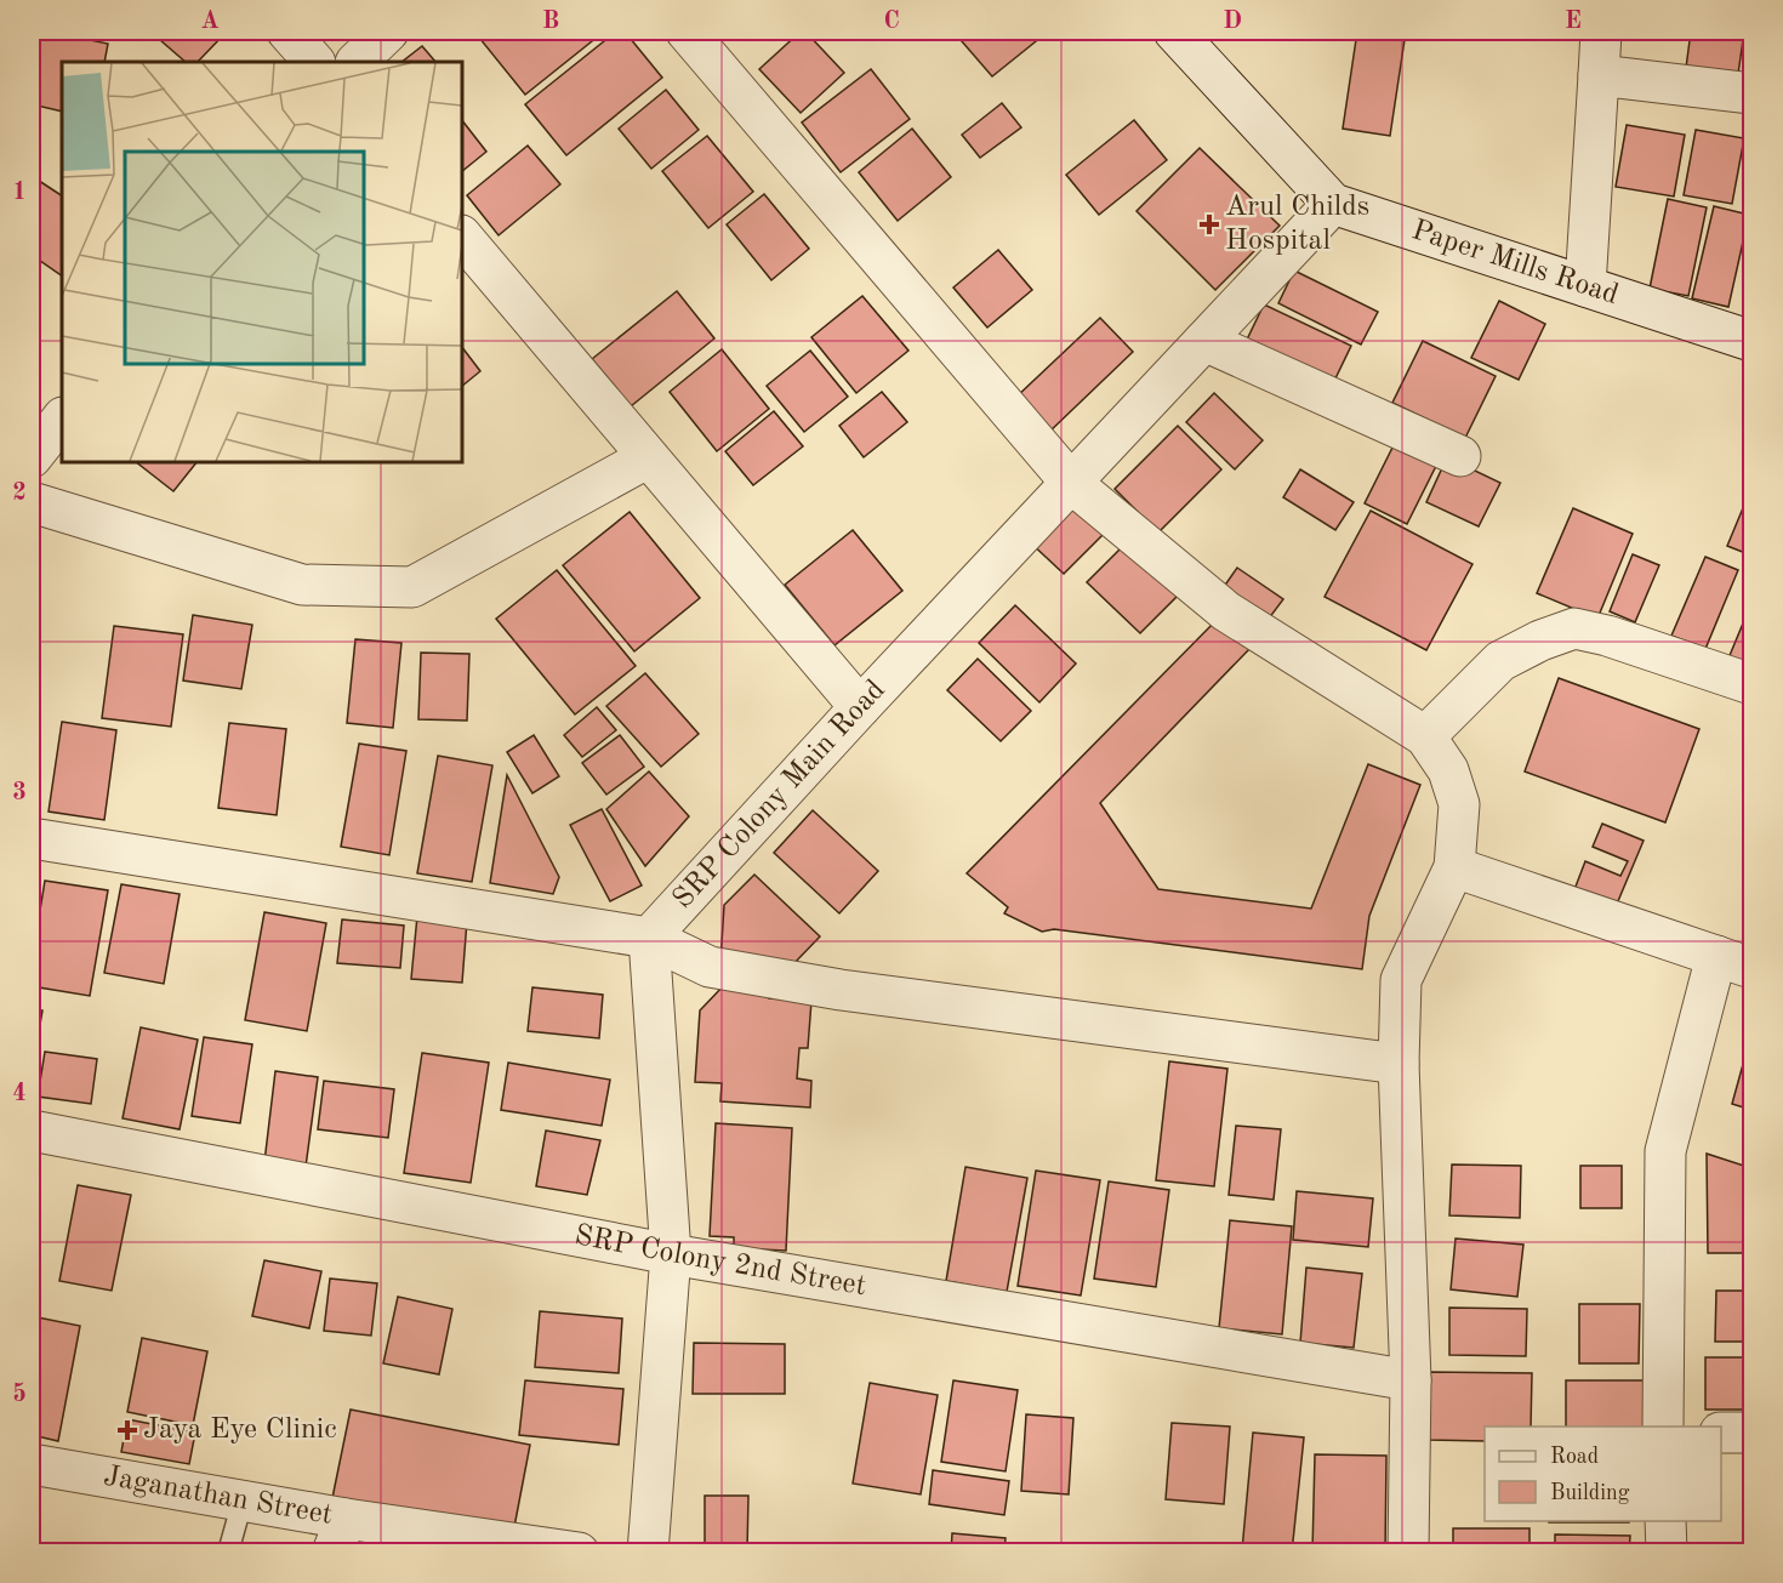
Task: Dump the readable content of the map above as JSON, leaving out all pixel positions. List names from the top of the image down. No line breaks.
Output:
{"streets":{"street":["Paper Mills Road","SRP Colony Main Road","SRP Colony 2nd Street","Jaganathan Street"]},"crossings":[["Paper Mills Road","SRP Colony Main Road"]],"places":{"health":["Arul Childs Hospital","Jaya Eye Clinic"]},"legend":["Road","Building"],"grid":{"columns":["A","B","C","D","E"],"rows":["1","2","3","4","5"]}}
